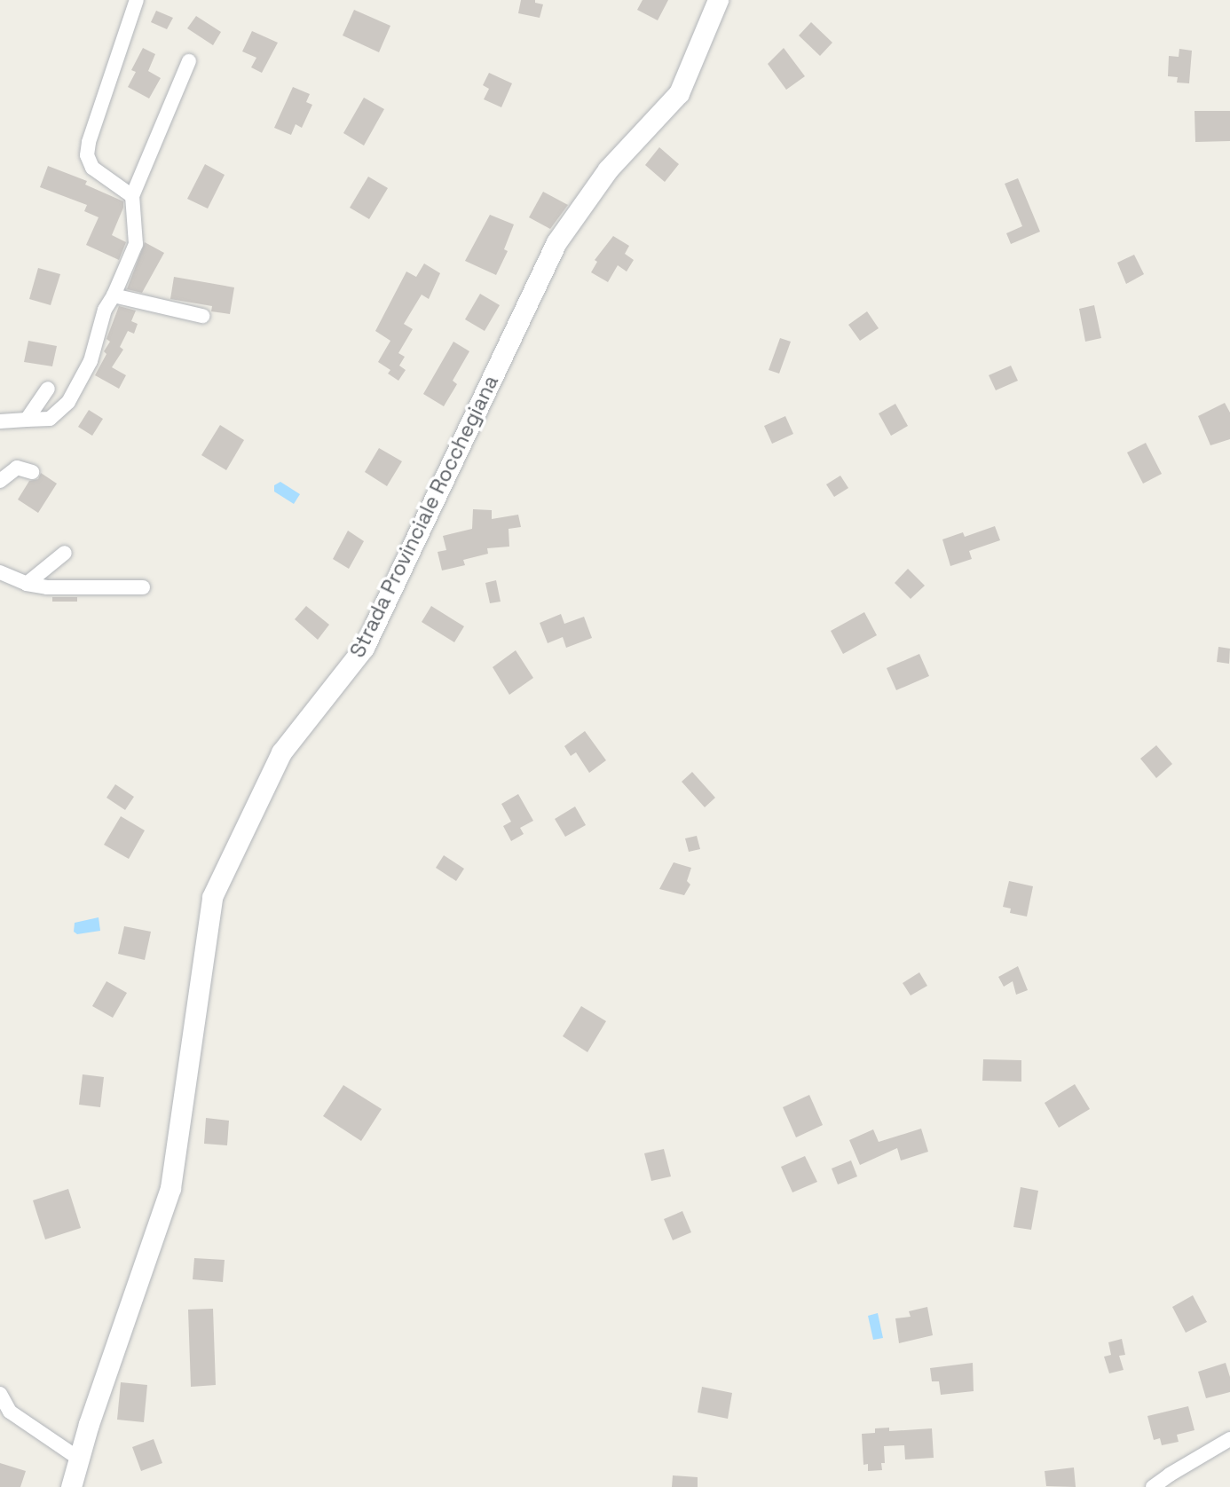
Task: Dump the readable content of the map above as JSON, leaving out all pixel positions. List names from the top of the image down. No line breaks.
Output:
{"streets":{"main road":["Strada Provinciale Rocchegiana"]}}
